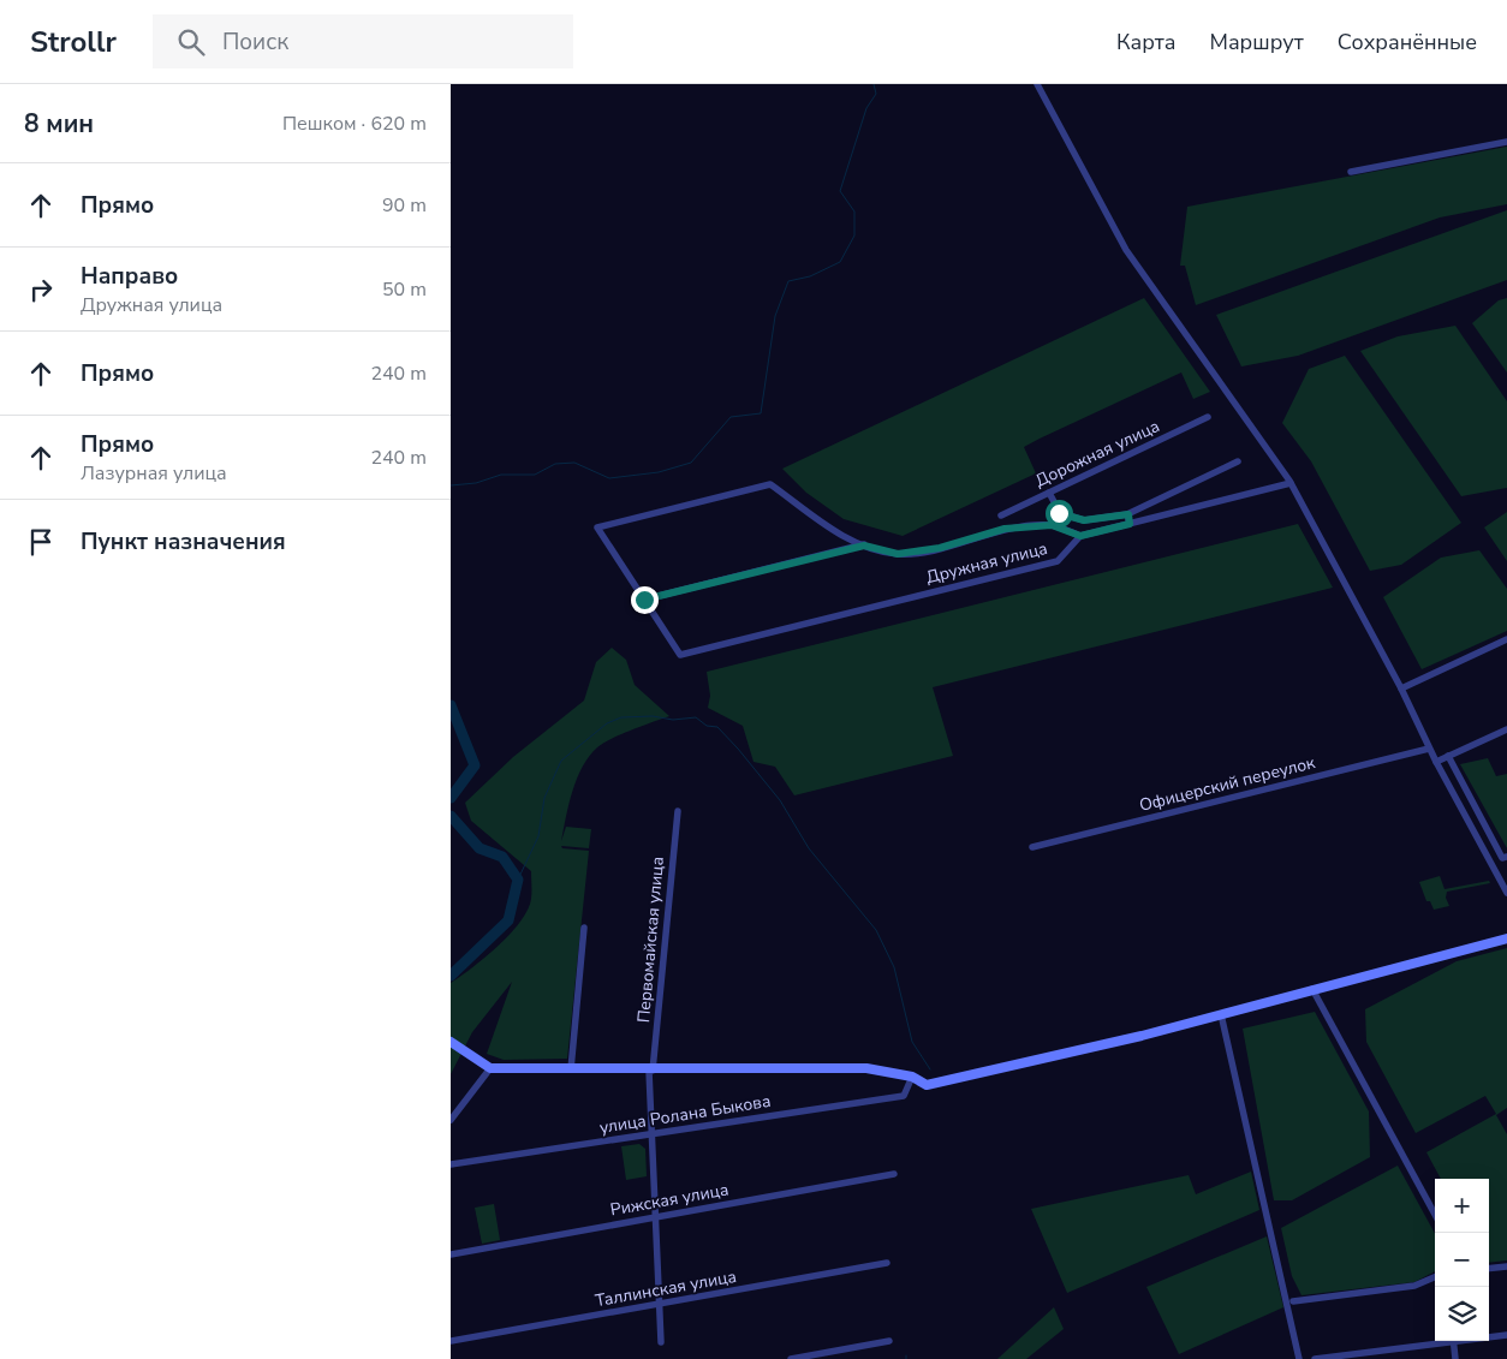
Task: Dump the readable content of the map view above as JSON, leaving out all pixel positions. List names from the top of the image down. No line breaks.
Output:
{"streets":{"street":["Дорожная улица","Дружная улица","Офицерский переулок","Первомайская улица","улица Ролана Быкова","Рижская улица","Таллинская улица"]},"crossings":[["Первомайская улица","улица Ролана Быкова"],["Первомайская улица","Рижская улица"],["Первомайская улица","Таллинская улица"]],"page":{"header":"Strollr","search":"Поиск","nav":["Карта","Маршрут","Сохранённые"],"heading":["8 мин","Пешком · 620 m"],"list":[["Прямо","90 m"],["Направо","Дружная улица","50 m"],["Прямо","240 m"],["Прямо","Лазурная улица","240 m"],"Пункт назначения"],"map_buttons":["+","−"]}}
